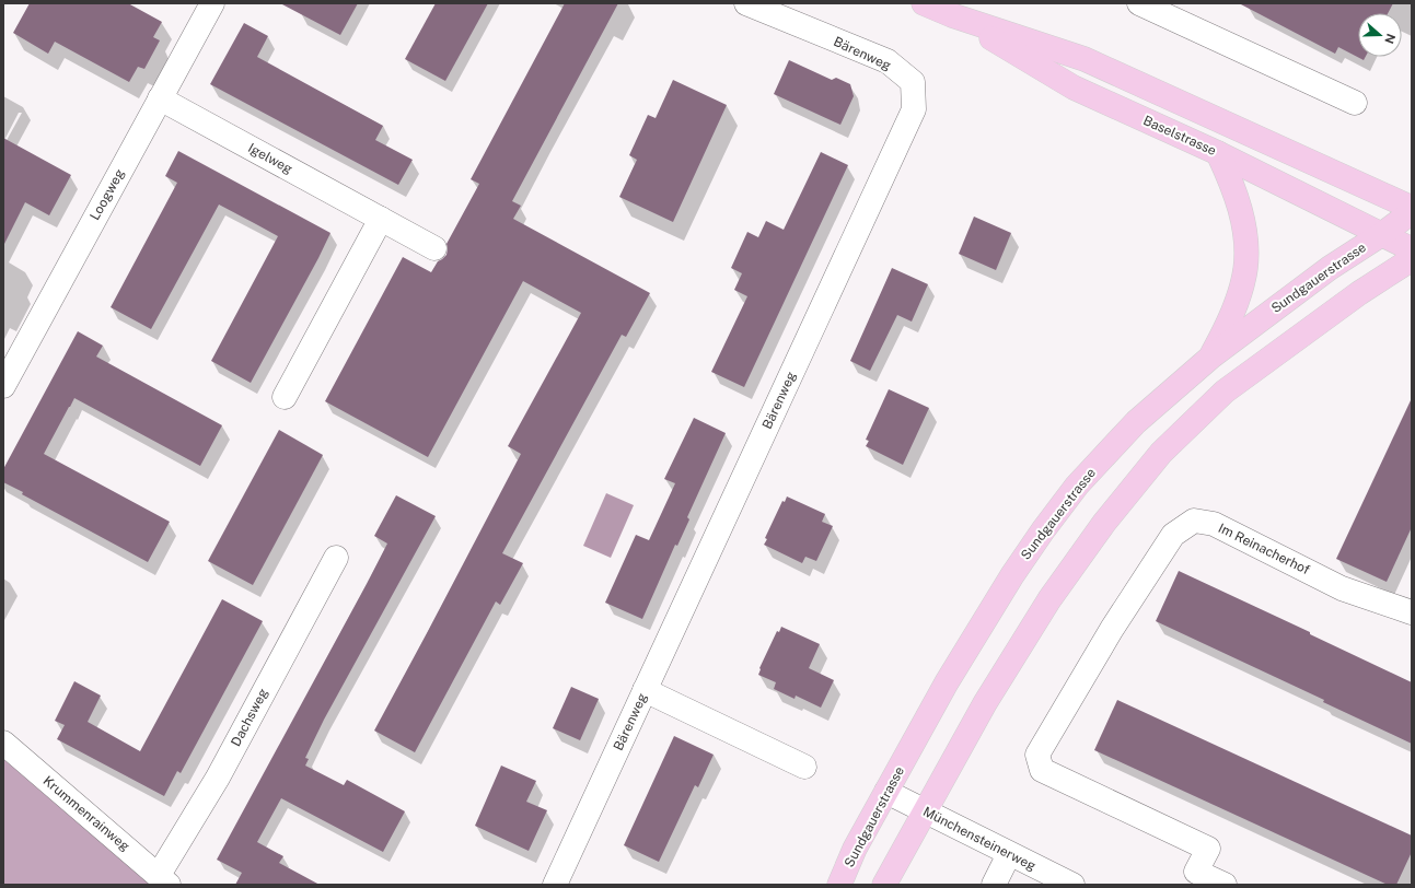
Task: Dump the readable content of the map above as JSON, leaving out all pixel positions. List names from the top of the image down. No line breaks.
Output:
{"streets":{"main road":["Baselstrasse","Sundgauerstrasse"],"street":["Bärenweg","Igelweg","Loogweg","Im Reinacherhof","Dachsweg","Krummenrainweg","Münchensteinerweg"]},"crossings":[["Baselstrasse","Sundgauerstrasse"],["Igelweg","Loogweg"],["Sundgauerstrasse","Münchensteinerweg"],["Dachsweg","Krummenrainweg"]],"north":"right"}
